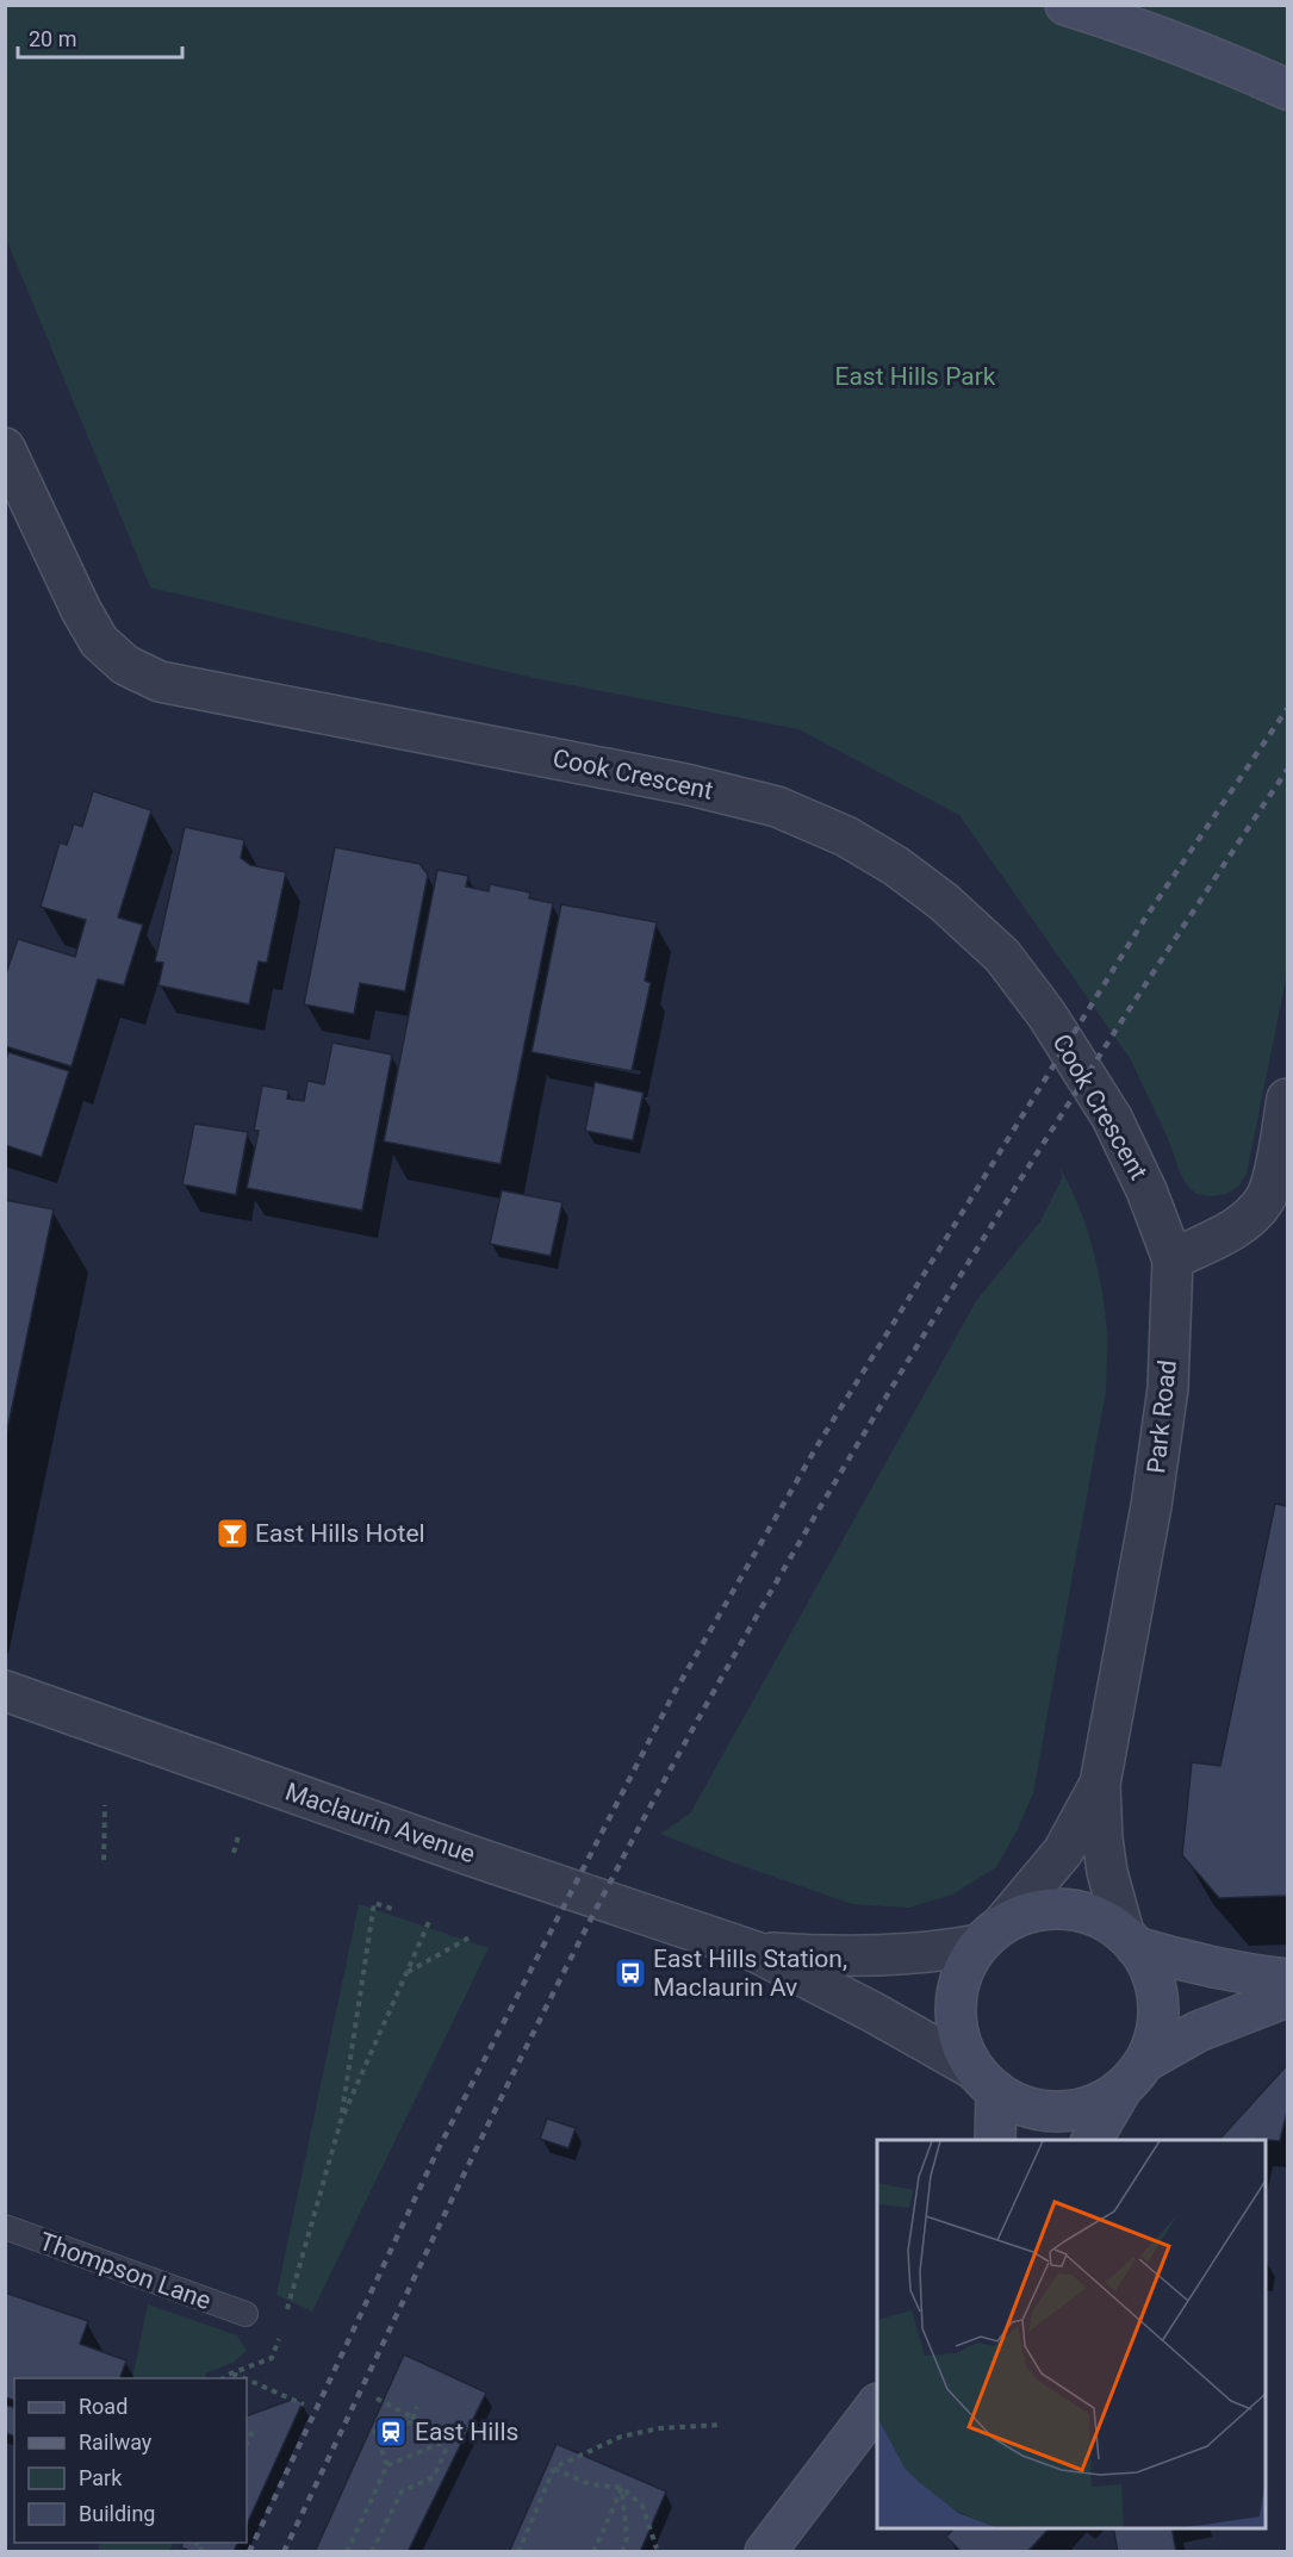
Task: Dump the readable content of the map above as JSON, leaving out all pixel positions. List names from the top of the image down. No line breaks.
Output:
{"streets":{"street":["Cook Crescent","Park Road","Maclaurin Avenue"],"lane":["Thompson Lane"]},"crossings":[["Cook Crescent","Park Road"],["Park Road","Maclaurin Avenue"]],"parks":["East Hills Park"],"places":{"bar":["East Hills Hotel"],"bus stop":["East Hills Station, Maclaurin Av"],"station":["East Hills"]},"legend":["Road","Railway","Park","Building"],"scale_bar":"20 m"}
